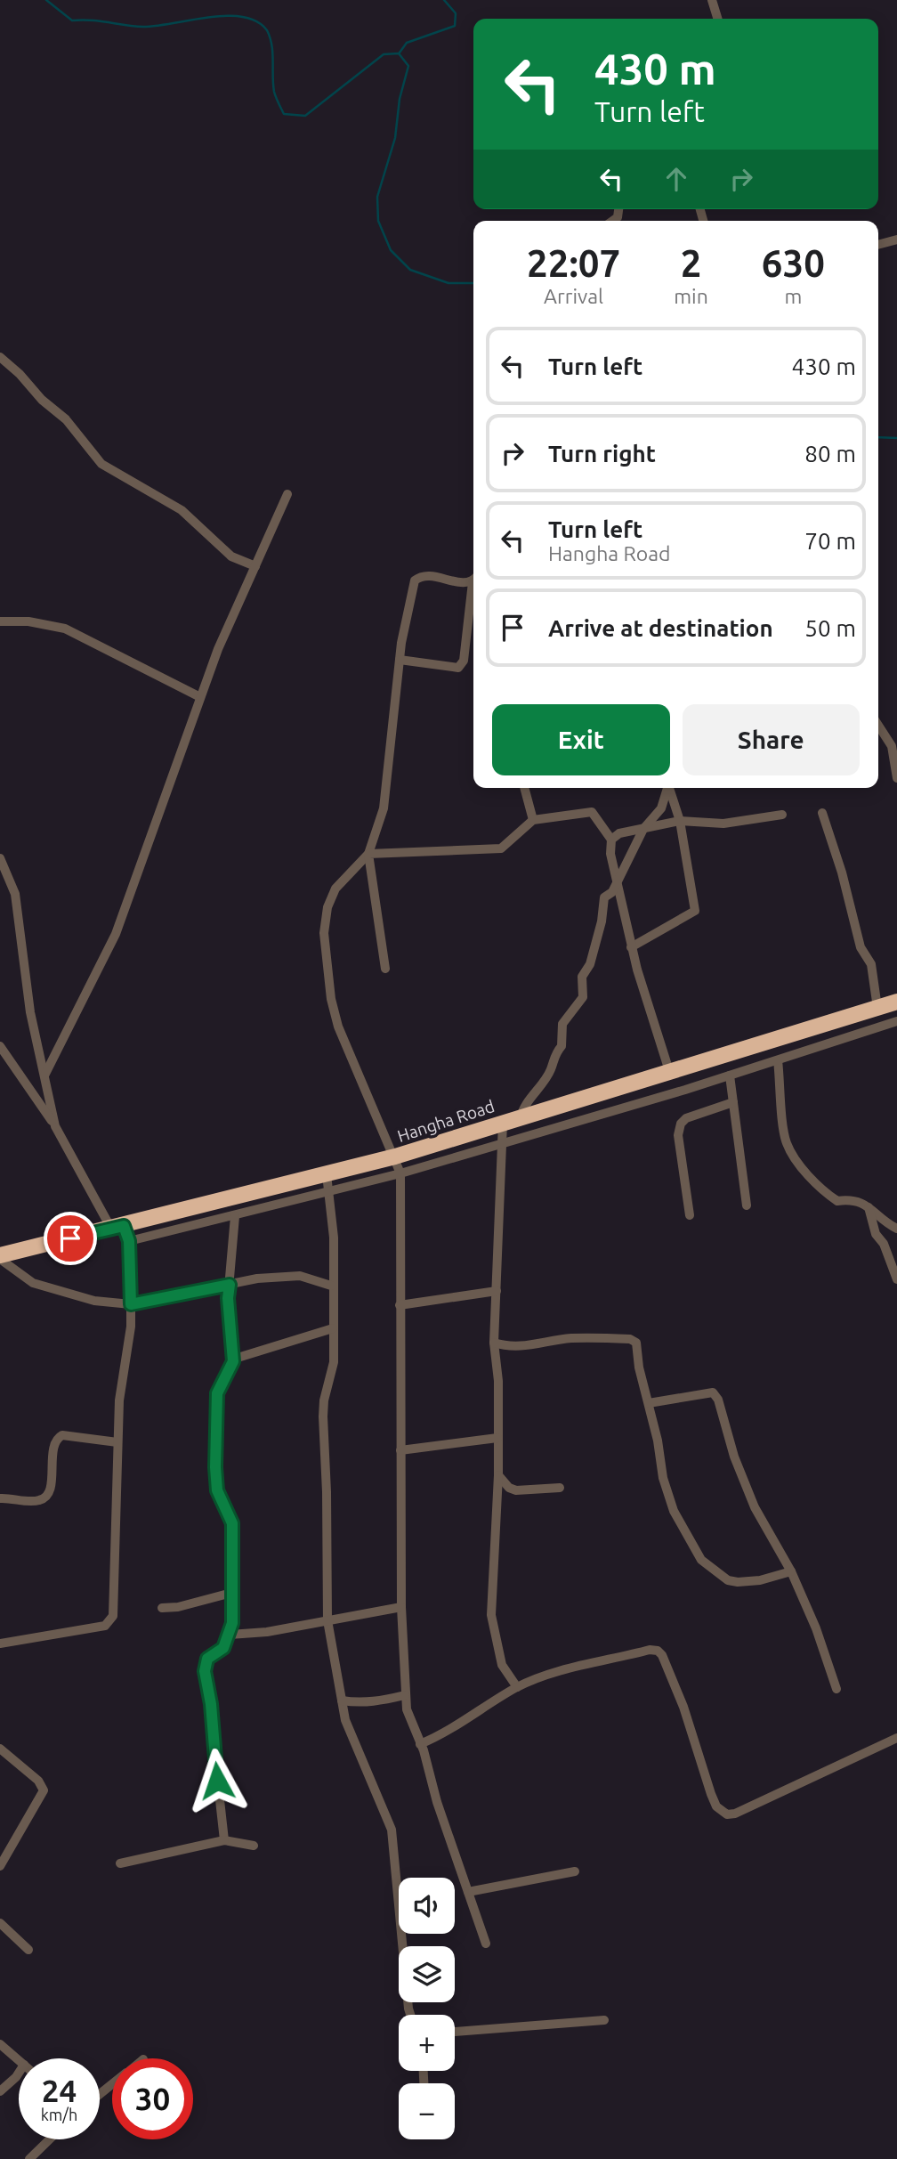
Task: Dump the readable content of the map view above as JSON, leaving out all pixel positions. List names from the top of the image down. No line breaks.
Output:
{"streets":{"highway":["Hangha Road"]},"page":{"turn":["430 m","Turn left"],"eta":["22:07","Arrival","2","min","630","m"],"list":[{"name":"Turn left","value":"430 m"},{"name":"Turn right","value":"80 m"},{"name":"Turn left","note":"Hangha Road","value":"70 m"},{"name":"Arrive at destination","value":"50 m"}],"buttons":["Exit","Share"],"map_buttons":["+","−"],"speed":"24 km/h","limit":"30"}}
